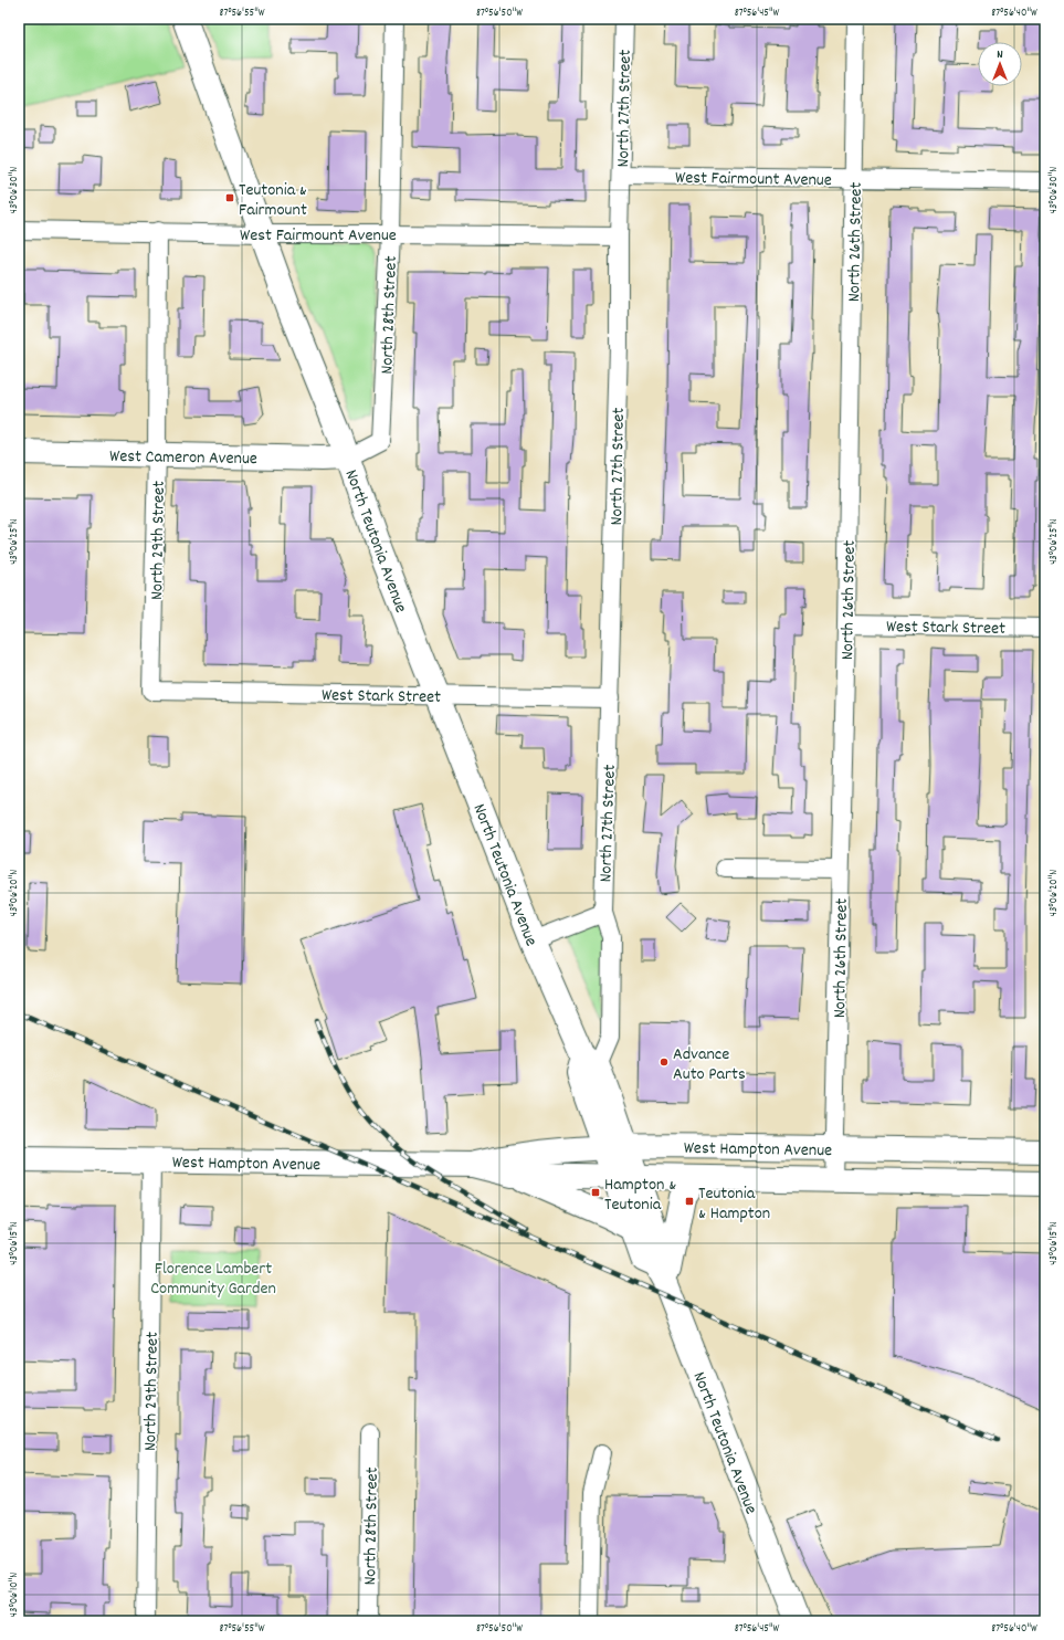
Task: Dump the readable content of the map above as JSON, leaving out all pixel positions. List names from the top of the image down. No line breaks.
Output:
{"streets":{"main road":["West Cameron Avenue","North Teutonia Avenue","West Hampton Avenue"],"street":["North 27th Street","West Fairmount Avenue","North 26th Street","North 28th Street","North 29th Street","West Stark Street"]},"crossings":[["North 27th Street","West Fairmount Avenue"],["North 27th Street","North Teutonia Avenue"],["North 27th Street","West Stark Street"],["West Fairmount Avenue","North 26th Street"],["West Fairmount Avenue","North 28th Street"],["West Fairmount Avenue","North 29th Street"],["West Fairmount Avenue","North Teutonia Avenue"],["North 26th Street","West Stark Street"],["North 26th Street","West Hampton Avenue"],["North 28th Street","West Cameron Avenue"],["North 28th Street","North Teutonia Avenue"],["West Cameron Avenue","North 29th Street"],["West Cameron Avenue","North Teutonia Avenue"],["North 29th Street","West Stark Street"],["North 29th Street","West Hampton Avenue"],["North Teutonia Avenue","West Stark Street"],["North Teutonia Avenue","West Hampton Avenue"]],"parks":["Florence Lambert Community Garden"],"places":{"transit":["Teutonia & Fairmount","Hampton & Teutonia","Teutonia & Hampton"],"other":["Advance Auto Parts"]},"north":"top","coordinates":["87°56'55\"W","87°56'50\"W","87°56'45\"W","87°56'40\"W","43°06'30\"N","43°06'25\"N","43°06'20\"N","43°06'15\"N","43°06'10\"N"]}
